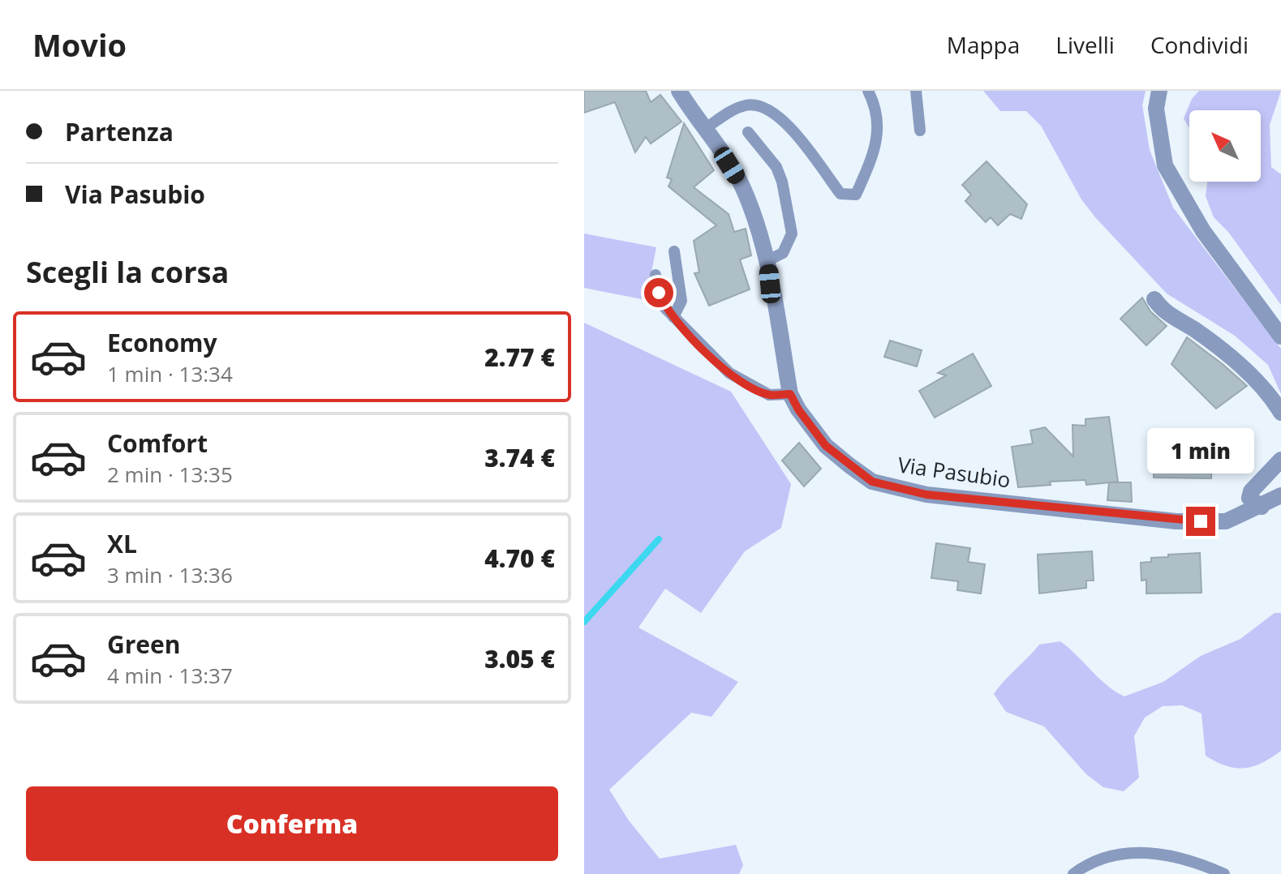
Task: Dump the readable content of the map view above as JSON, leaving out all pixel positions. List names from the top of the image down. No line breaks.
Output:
{"streets":{"street":["Via Pasubio"]},"north":"top left","page":{"header":"Movio","nav":["Mappa","Livelli","Condividi"],"banner":["Partenza","Via Pasubio"],"heading":"Scegli la corsa","list":[{"name":"Economy","note":"1 min · 13:34","value":"2.77 €"},{"name":"Comfort","note":"2 min · 13:35","value":"3.74 €"},{"name":"XL","note":"3 min · 13:36","value":"4.70 €"},{"name":"Green","note":"4 min · 13:37","value":"3.05 €"}],"bubble":"1 min","buttons":"Conferma"}}
